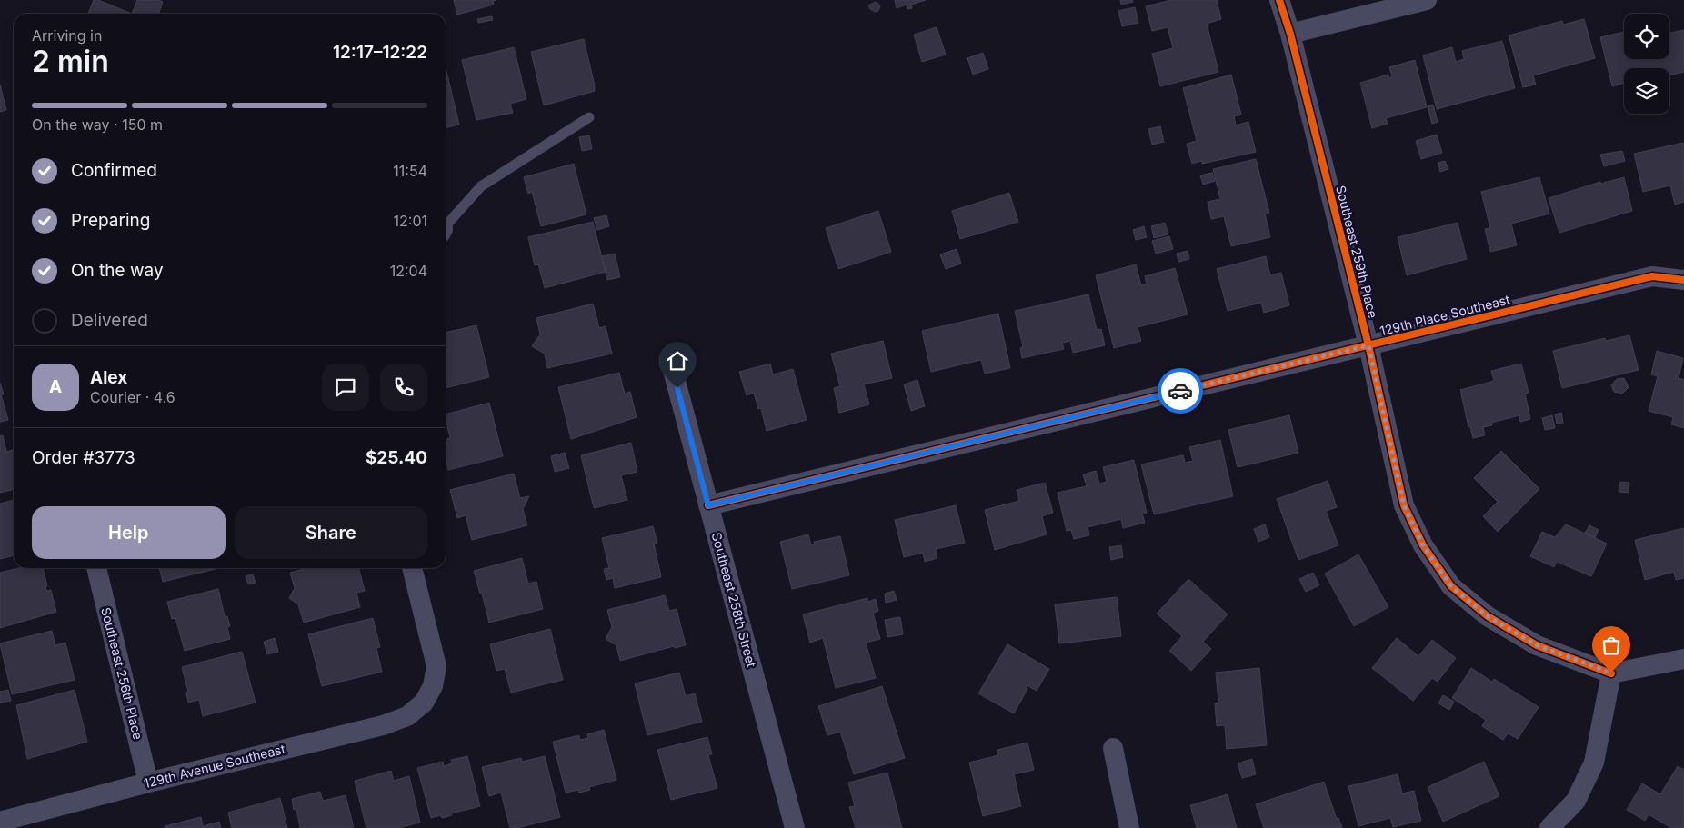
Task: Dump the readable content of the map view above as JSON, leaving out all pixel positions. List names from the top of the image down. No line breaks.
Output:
{"streets":{"street":["Southeast 259th Place","129th Place Southeast","Southeast 258th Street","Southeast 256th Place","129th Avenue Southeast"]},"crossings":[["Southeast 259th Place","129th Place Southeast"],["129th Place Southeast","Southeast 258th Street"],["Southeast 256th Place","129th Avenue Southeast"]],"page":{"heading":["2 min","Arriving in","12:17–12:22"],"panel":["Alex","Courier · 4.6","Order #3773","$25.40"],"bar":"On the way · 150 m","list":[["Confirmed","11:54"],["Preparing","12:01"],["On the way","12:04"],"Delivered"],"round":"A","buttons":["Help","Share"]}}
